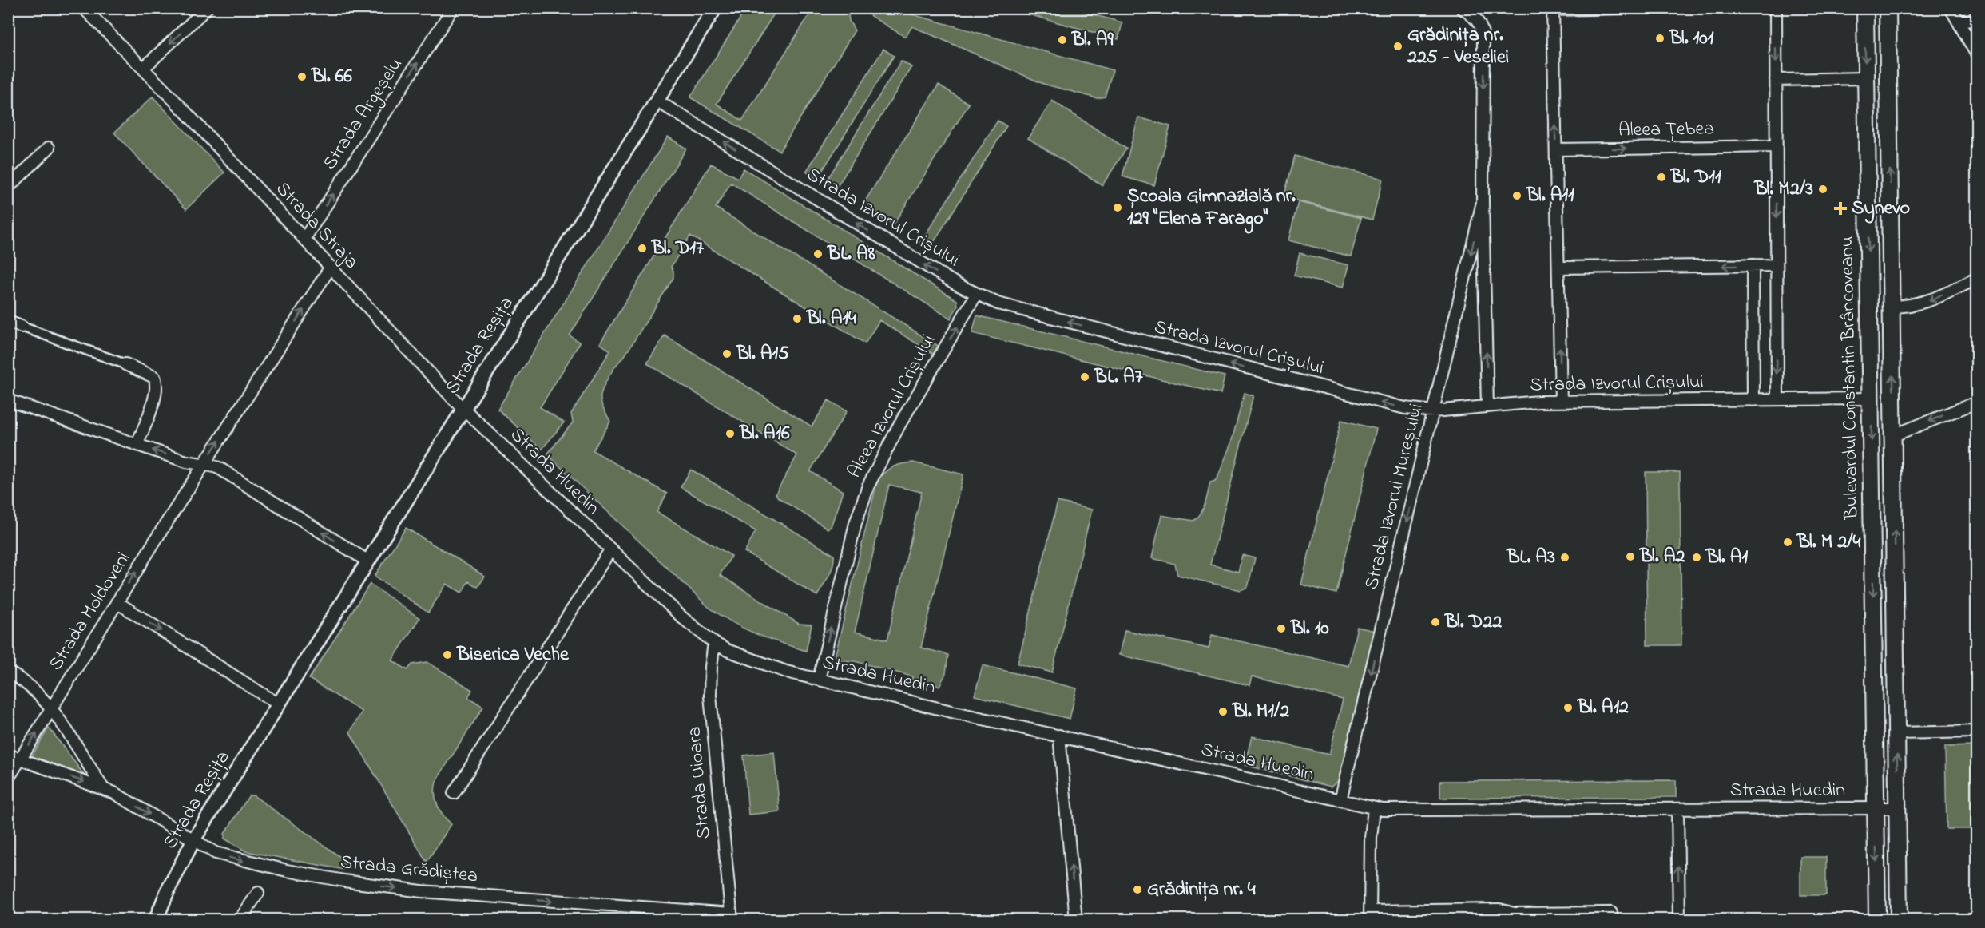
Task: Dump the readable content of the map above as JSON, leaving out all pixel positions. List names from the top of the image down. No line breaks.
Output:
{"streets":{"main road":["Bulevardul Constantin Brâncoveanu"],"street":["Strada Argeșelu","Aleea Țebea","Strada Izvorul Crișului","Strada Straja","Strada Reșița","Aleea Izvorul Crișului","Strada Huedin","Strada Izvorul Mureșului","Strada Moldoveni","Strada Uioara","Strada Grădiștea"]},"crossings":[["Strada Argeșelu","Strada Straja"],["Strada Izvorul Crișului","Strada Reșița"],["Strada Izvorul Crișului","Bulevardul Constantin Brâncoveanu"],["Strada Izvorul Crișului","Aleea Izvorul Crișului"],["Strada Izvorul Crișului","Strada Izvorul Mureșului"],["Strada Straja","Strada Reșița"],["Strada Straja","Strada Huedin"],["Strada Straja","Strada Moldoveni"],["Strada Reșița","Strada Huedin"],["Strada Reșița","Strada Grădiștea"],["Bulevardul Constantin Brâncoveanu","Strada Huedin"],["Aleea Izvorul Crișului","Strada Huedin"],["Strada Huedin","Strada Izvorul Mureșului"],["Strada Huedin","Strada Uioara"],["Strada Moldoveni","Strada Grădiștea"],["Strada Uioara","Strada Grădiștea"]],"one_way":["Strada Argeșelu","Aleea Țebea","Strada Izvorul Crișului","Aleea Izvorul Crișului","Strada Moldoveni","Strada Grădiștea"],"places":{"other":["Bl. 101","Bl. A9","Grădinița nr. 225 - Veseliei","Bl. 66","Bl. D11","Bl. M2/3","Bl. A11","Școala Gimnazială nr. 129 \"Elena Farago\"","Bl. D17","BL. A8","Bl. A14","Bl. A15","BL. A7","Bl. A16","Bl. M 2/4","Bl. A2","BL. A3","Bl. A1","Bl. D22","Bl. 10","Biserica Veche","Bl. A12","Bl. M1/2","Grădinița nr. 4"],"health":["Synevo"]}}
